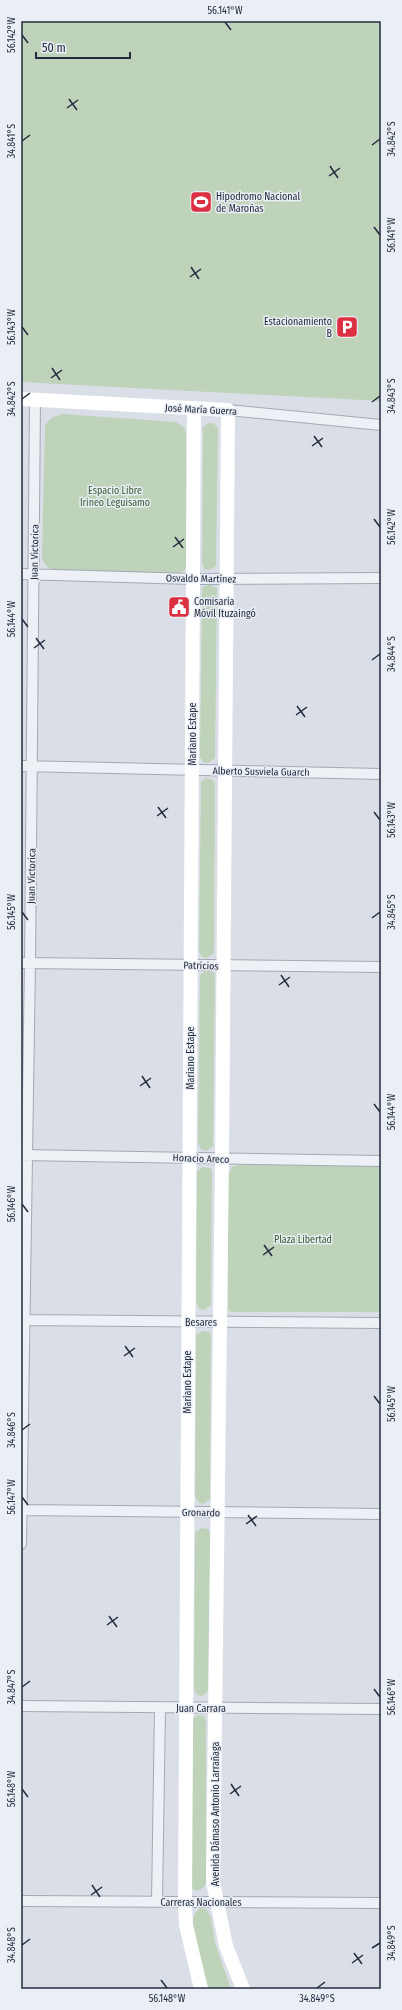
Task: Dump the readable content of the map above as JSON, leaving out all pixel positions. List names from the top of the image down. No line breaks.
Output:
{"streets":{"street":["José María Guerra","Juan Victorica","Osvaldo Martínez","Mariano Estape","Alberto Susviela Guarch","Patricios","Horacio Areco","Besares","Gronardo","Juan Carrara","Avenida Dámaso Antonio Larrañaga","Carreras Nacionales"]},"crossings":[["José María Guerra","Juan Victorica"],["José María Guerra","Mariano Estape"],["Juan Victorica","Osvaldo Martínez"],["Juan Victorica","Alberto Susviela Guarch"],["Juan Victorica","Patricios"],["Juan Victorica","Horacio Areco"],["Juan Victorica","Besares"],["Juan Victorica","Gronardo"],["Osvaldo Martínez","Mariano Estape"],["Mariano Estape","Alberto Susviela Guarch"],["Mariano Estape","Patricios"],["Mariano Estape","Horacio Areco"],["Mariano Estape","Besares"],["Mariano Estape","Gronardo"],["Mariano Estape","Juan Carrara"],["Juan Carrara","Avenida Dámaso Antonio Larrañaga"],["Avenida Dámaso Antonio Larrañaga","Carreras Nacionales"]],"parks":["Espacio Libre Irineo Leguisamo","Plaza Libertad"],"places":{"sports":["Hipodromo Nacional de Maroñas"],"parking":["Estacionamiento B"],"public building":["Comisaria Móvil Ituzaingó"]},"scale_bar":"50 m","coordinates":["56.141°W","56.142°W","34.842°S","34.841°S","56.143°W","34.843°S","56.144°W","34.844°S","56.145°W","34.845°S","56.146°W","34.846°S","56.147°W","34.847°S","56.148°W","34.849°S","34.848°S"]}
